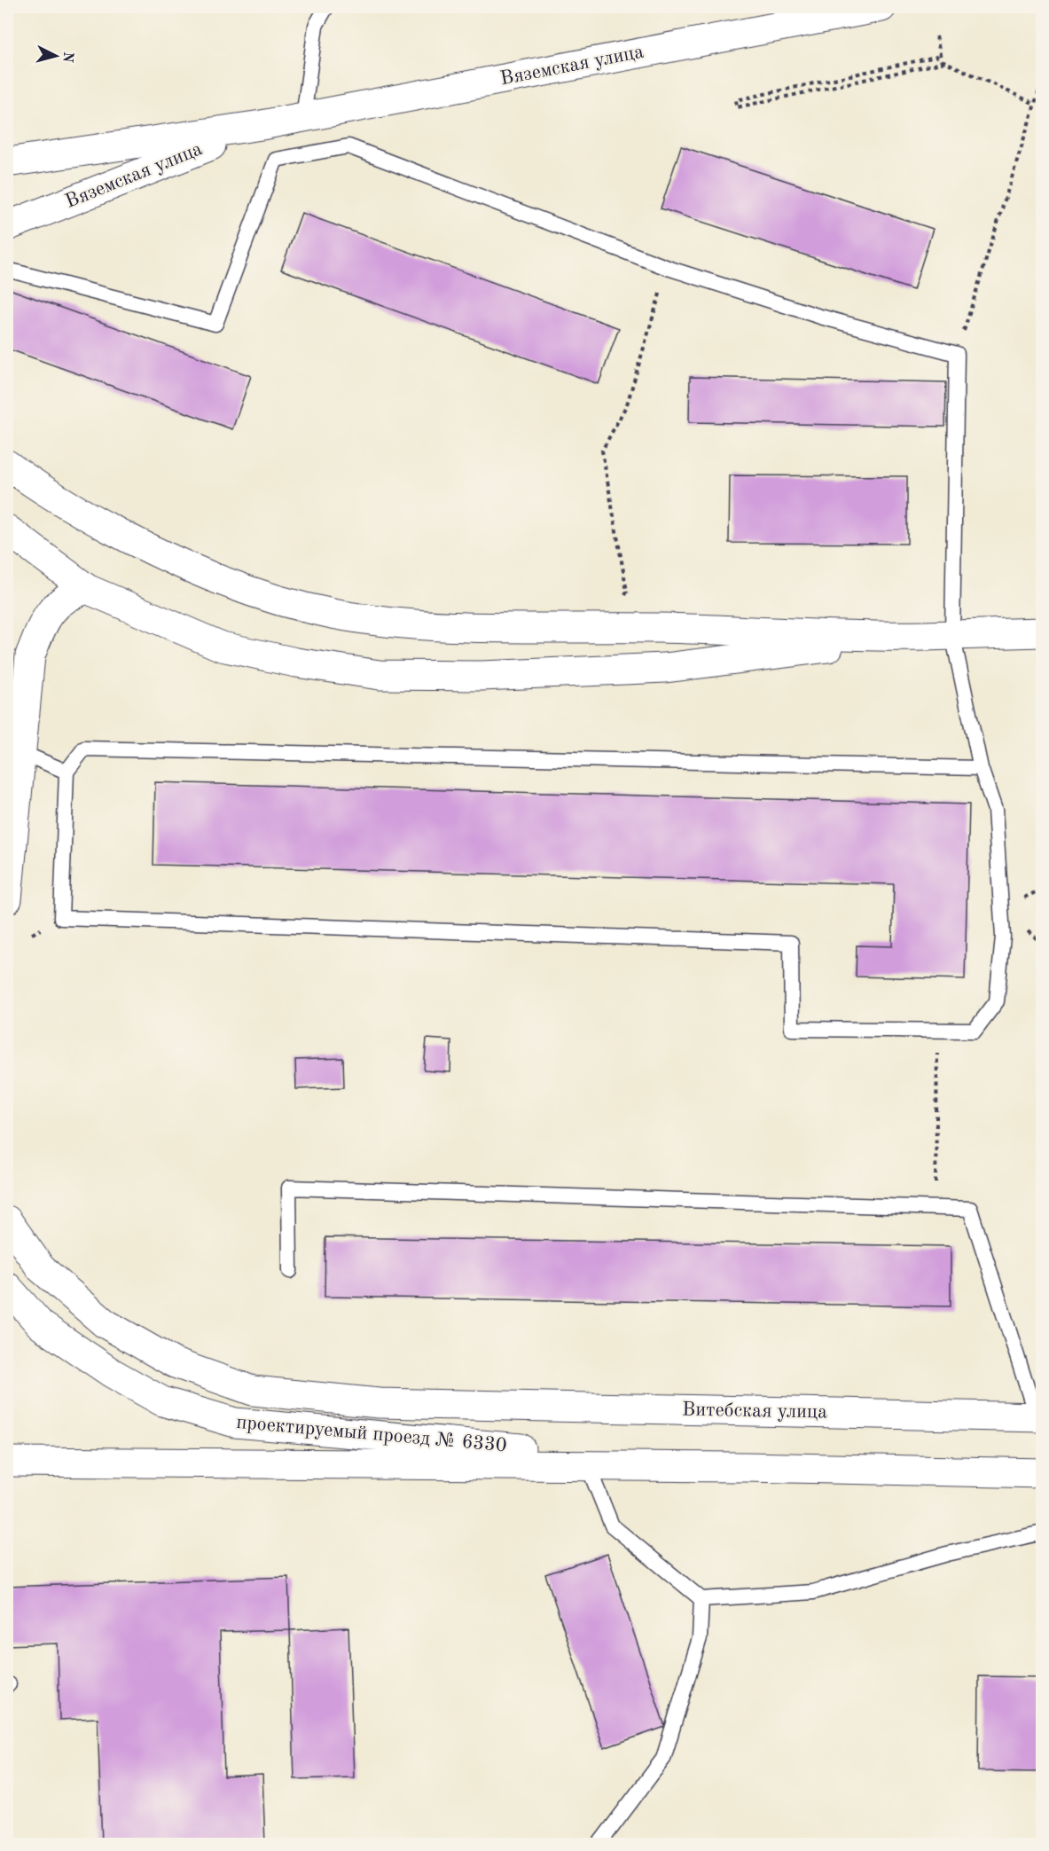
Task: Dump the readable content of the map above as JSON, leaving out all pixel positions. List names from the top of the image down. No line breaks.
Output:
{"streets":{"main road":["Вяземская улица","Витебская улица","проектируемый проезд № 6330"]},"crossings":[["Витебская улица","проектируемый проезд № 6330"]],"north":"right"}
